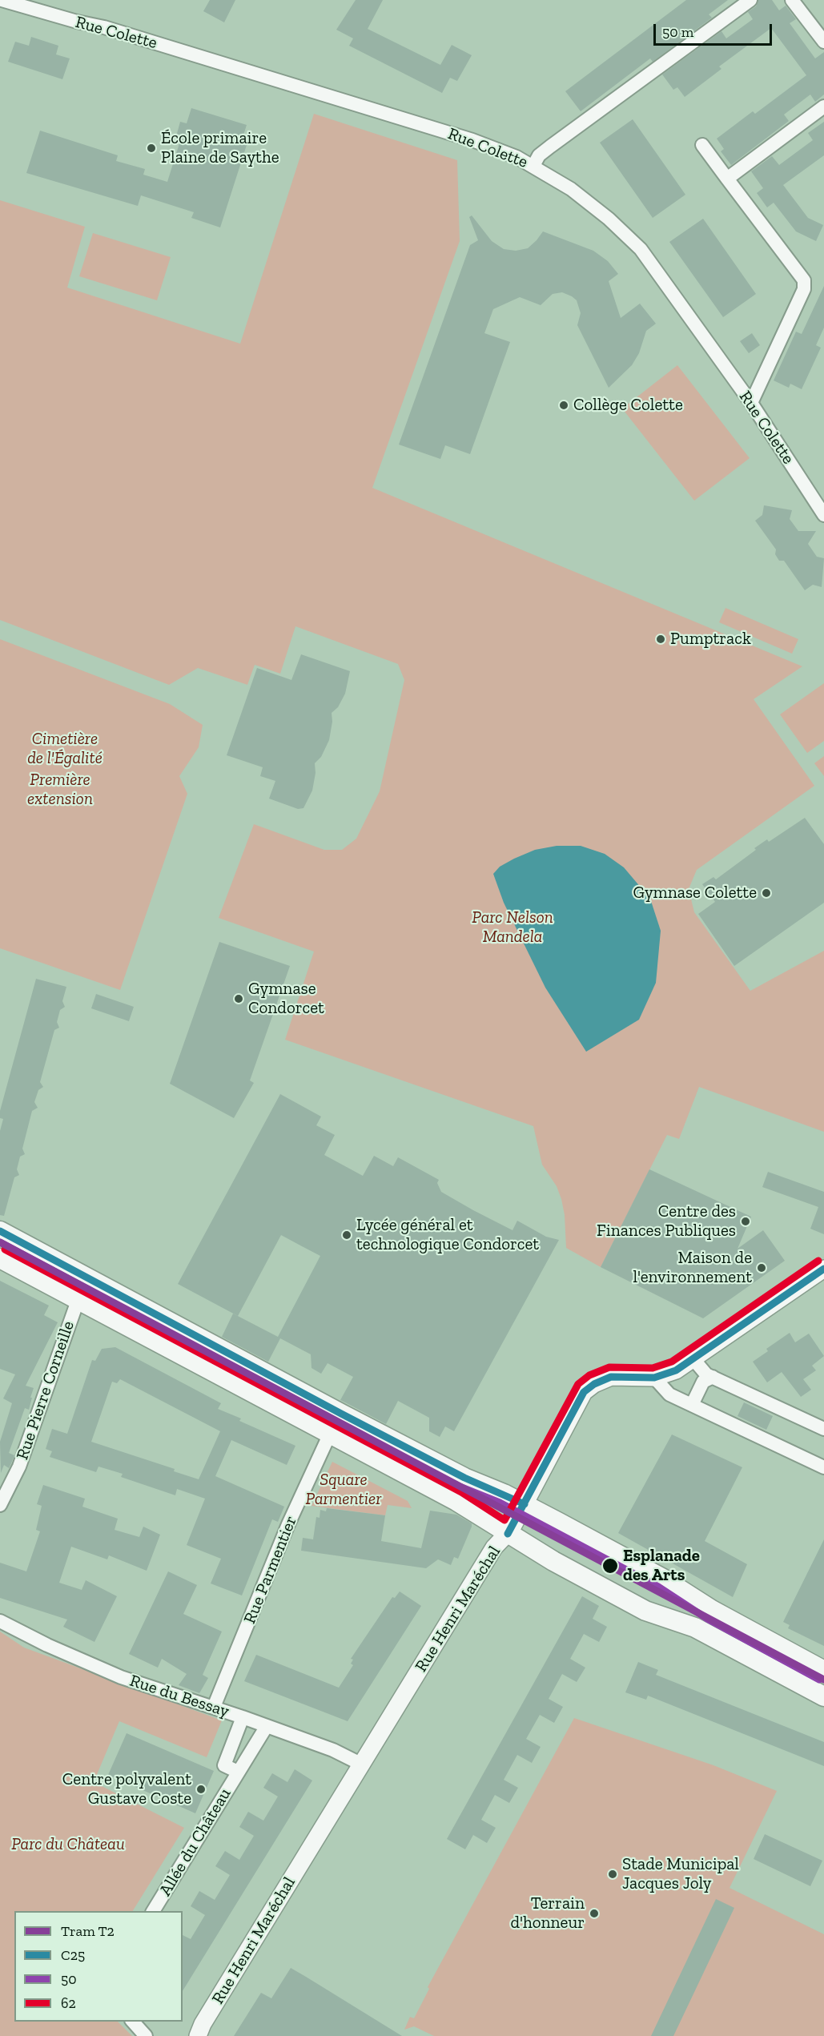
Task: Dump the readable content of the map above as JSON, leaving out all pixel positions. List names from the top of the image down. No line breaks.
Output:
{"streets":{"street":["Rue Colette","Rue Pierre Corneille","Rue Parmentier","Rue Henri Maréchal","Rue du Bessay","Allée du Château"]},"crossings":[["Rue Parmentier","Rue du Bessay"],["Rue Henri Maréchal","Rue du Bessay"],["Rue du Bessay","Allée du Château"]],"parks":["Cimetière de l'Égalité","Première extension","Parc Nelson Mandela","Square Parmentier","Parc du Château"],"places":["École primaire Plaine de Saythe","Collège Colette","Pumptrack","Gymnase Colette","Gymnase Condorcet","Centre des Finances Publiques","Lycée général et technologique Condorcet","Maison de l'environnement","Esplanade des Arts","Centre polyvalent Gustave Coste","Stade Municipal Jacques Joly","Terrain d'honneur"],"lines":["transit line C25","tram line T2","transit line 50","transit line 62"],"legend":["Tram T2","C25","50","62"],"scale_bar":"50 m"}
